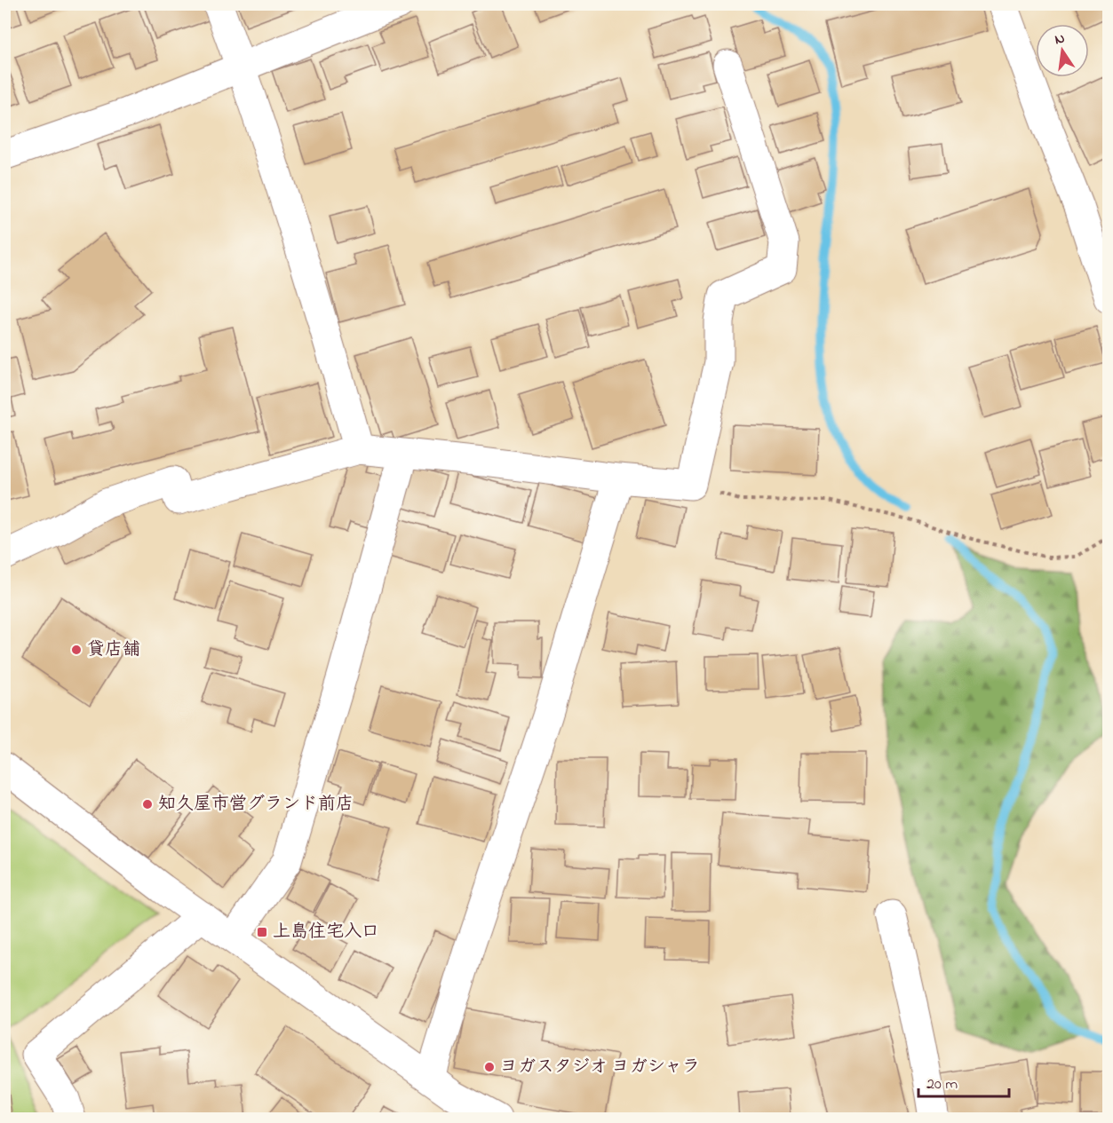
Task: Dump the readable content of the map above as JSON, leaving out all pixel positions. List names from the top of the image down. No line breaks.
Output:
{"places":{"other":["貸店舗","知久屋市営グランド前店","ヨガスタジオ ヨガシャラ"],"transit":["上島住宅入口"]},"scale_bar":"20 m","north":"top"}
